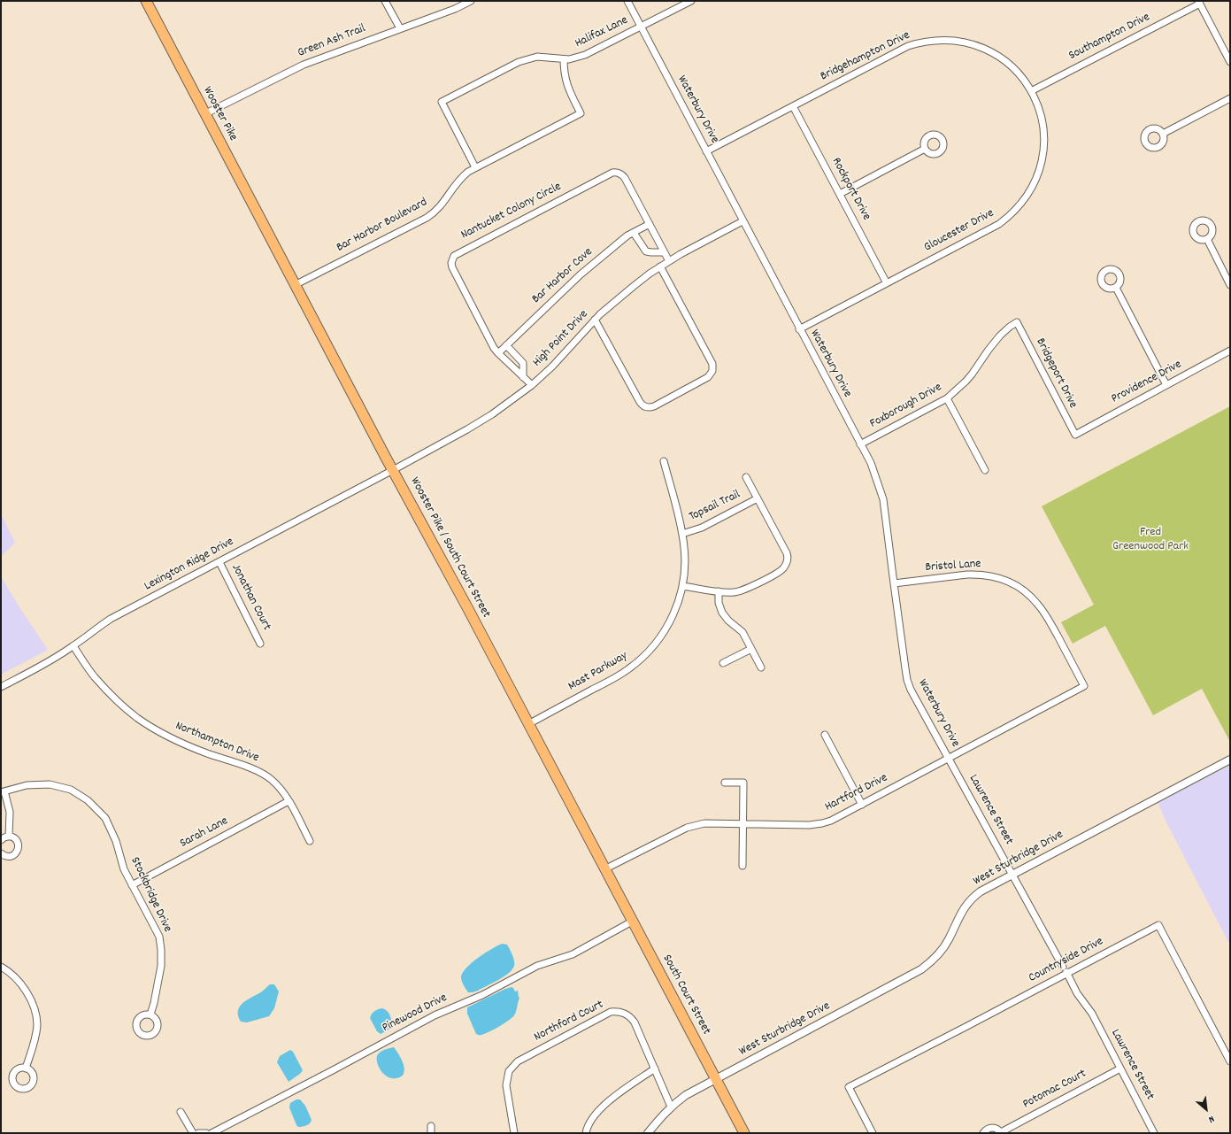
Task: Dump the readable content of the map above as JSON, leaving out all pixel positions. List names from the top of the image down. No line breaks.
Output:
{"streets":{"main road":["Wooster Pike","Wooster Pike / South Court Street","South Court Street"],"street":["Halifax Lane","Southampton Drive","Green Ash Trail","Bridgehampton Drive","Waterbury Drive","Rockport Drive","Nantucket Colony Circle","Bar Harbor Boulevard","Gloucester Drive","Bar Harbor Cove","High Point Drive","Bridgeport Drive","Providence Drive","Foxborough Drive","Topsail Trail","Lexington Ridge Drive","Bristol Lane","Jonathan Court","Mast Parkway","Northampton Drive","Hartford Drive","Lawrence Street","Sarah Lane","West Sturbridge Drive","Stockbridge Drive","Countryside Drive","Pinewood Drive","Northford Court","Potomac Court"]},"crossings":[["Halifax Lane","Waterbury Drive"],["Halifax Lane","Bar Harbor Boulevard"],["Southampton Drive","Bridgehampton Drive"],["Southampton Drive","Gloucester Drive"],["Green Ash Trail","Wooster Pike"],["Bridgehampton Drive","Waterbury Drive"],["Bridgehampton Drive","Rockport Drive"],["Bridgehampton Drive","Gloucester Drive"],["Waterbury Drive","Gloucester Drive"],["Waterbury Drive","High Point Drive"],["Waterbury Drive","Foxborough Drive"],["Waterbury Drive","Bristol Lane"],["Waterbury Drive","Hartford Drive"],["Waterbury Drive","Lawrence Street"],["Wooster Pike","Wooster Pike / South Court Street"],["Rockport Drive","Gloucester Drive"],["Nantucket Colony Circle","Bar Harbor Cove"],["Nantucket Colony Circle","High Point Drive"],["Bar Harbor Boulevard","Wooster Pike / South Court Street"],["High Point Drive","Wooster Pike / South Court Street"],["High Point Drive","Lexington Ridge Drive"],["Bridgeport Drive","Providence Drive"],["Bridgeport Drive","Foxborough Drive"],["Topsail Trail","Mast Parkway"],["Wooster Pike / South Court Street","Lexington Ridge Drive"],["Wooster Pike / South Court Street","Mast Parkway"],["Wooster Pike / South Court Street","Hartford Drive"],["Wooster Pike / South Court Street","South Court Street"],["Lexington Ridge Drive","Jonathan Court"],["Lexington Ridge Drive","Northampton Drive"],["Bristol Lane","Hartford Drive"],["Northampton Drive","Sarah Lane"],["Hartford Drive","Lawrence Street"],["Hartford Drive","South Court Street"],["Lawrence Street","West Sturbridge Drive"],["Lawrence Street","Countryside Drive"],["Lawrence Street","Potomac Court"],["Sarah Lane","Stockbridge Drive"],["West Sturbridge Drive","South Court Street"],["West Sturbridge Drive","Northford Court"],["South Court Street","Pinewood Drive"]],"parks":["Fred Greenwood Park"],"north":"bottom right"}
